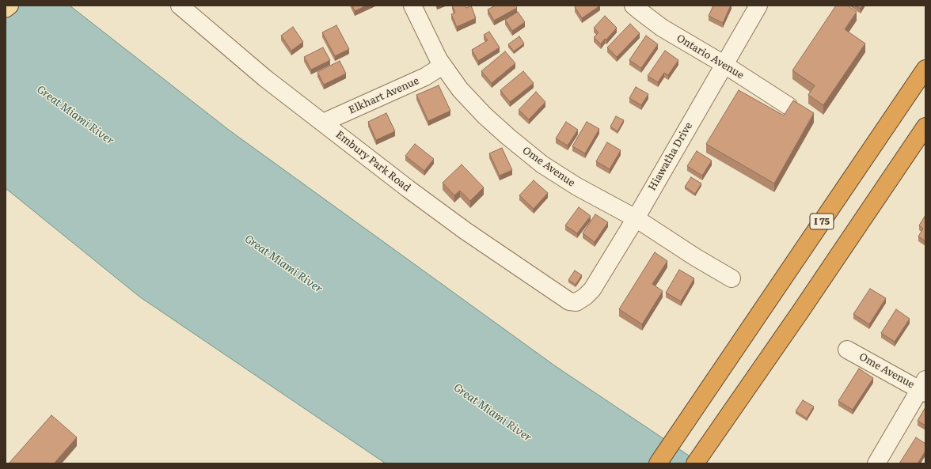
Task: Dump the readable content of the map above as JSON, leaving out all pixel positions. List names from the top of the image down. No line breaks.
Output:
{"streets":{"highway":["I 75"],"street":["Ontario Avenue","Elkhart Avenue","Hiawatha Drive","Embury Park Road","Ome Avenue"]},"crossings":[["Ontario Avenue","Hiawatha Drive"],["Elkhart Avenue","Embury Park Road"],["Elkhart Avenue","Ome Avenue"],["Hiawatha Drive","Embury Park Road"],["Hiawatha Drive","Ome Avenue"]],"water":["Great Miami River"]}
